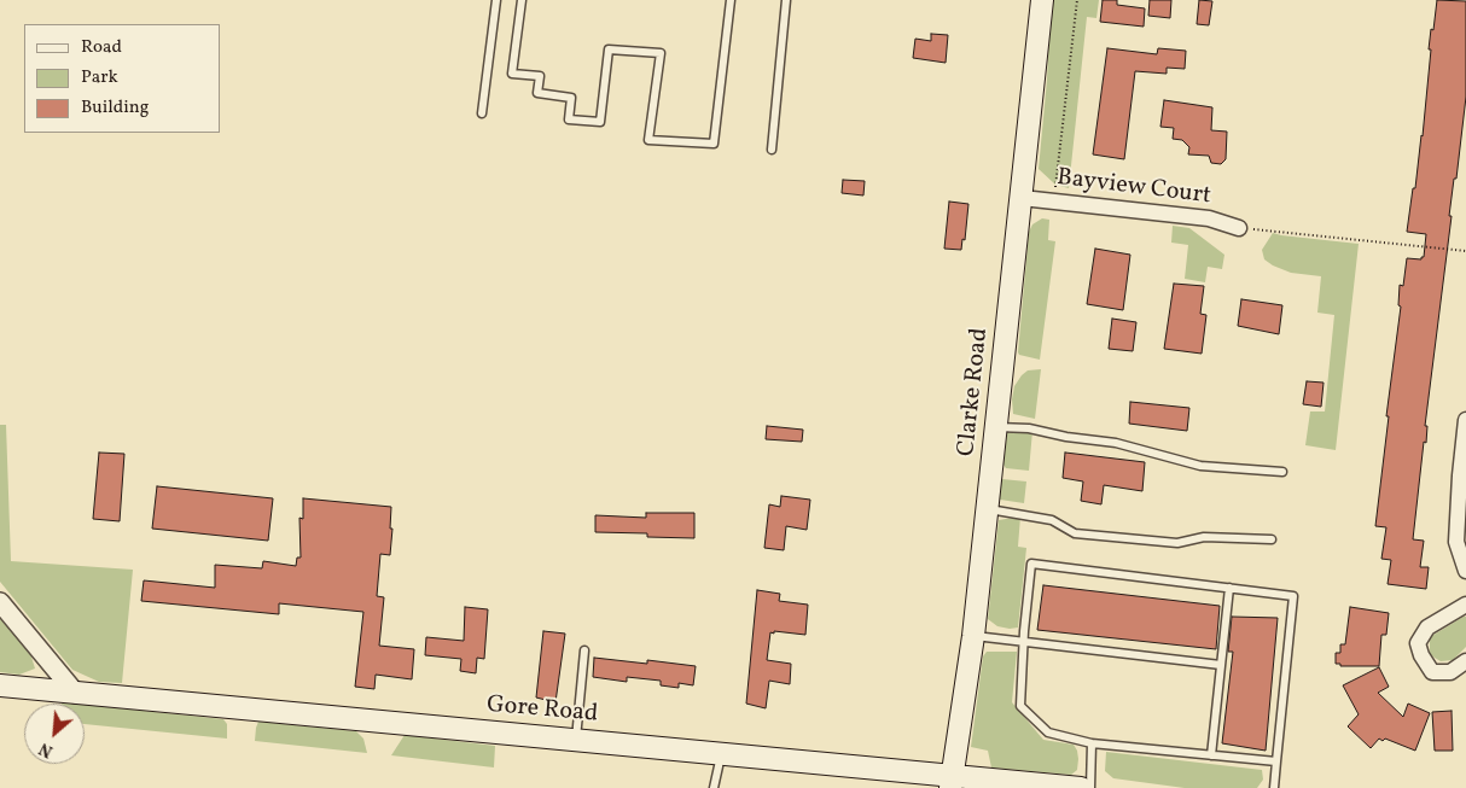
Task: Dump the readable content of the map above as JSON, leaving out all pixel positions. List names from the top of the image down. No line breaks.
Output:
{"streets":{"main road":["Clarke Road","Gore Road"],"street":["Bayview Court"]},"crossings":[["Bayview Court","Clarke Road"],["Clarke Road","Gore Road"]],"legend":["Road","Park","Building"],"north":"bottom left"}
